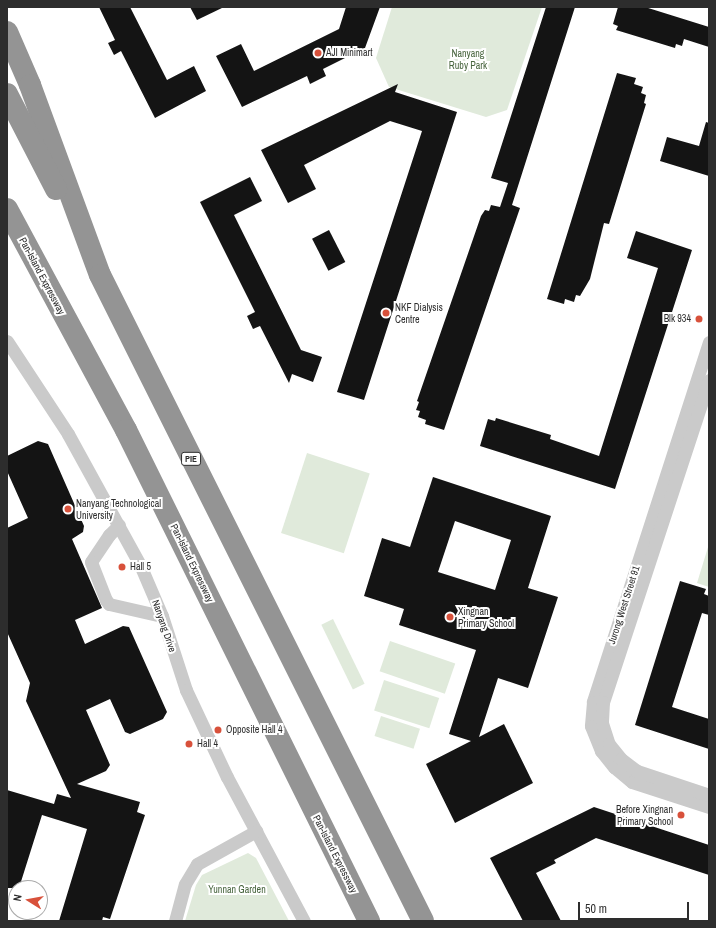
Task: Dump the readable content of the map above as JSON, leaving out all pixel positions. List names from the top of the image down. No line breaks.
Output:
{"streets":{"highway":["Pan-Island Expressway","PIE"],"street":["Jurong West Street 91","Nanyang Drive"]},"parks":["Nanyang Ruby Park","Yunnan Garden"],"places":["AJI Minimart","NKF Dialysis Centre","Blk 934","Nanyang Technological University","Hall 5","Xingnan Primary School","Opposite Hall 4","Hall 4","Before Xingnan Primary School"],"scale_bar":"50 m","north":"left"}
